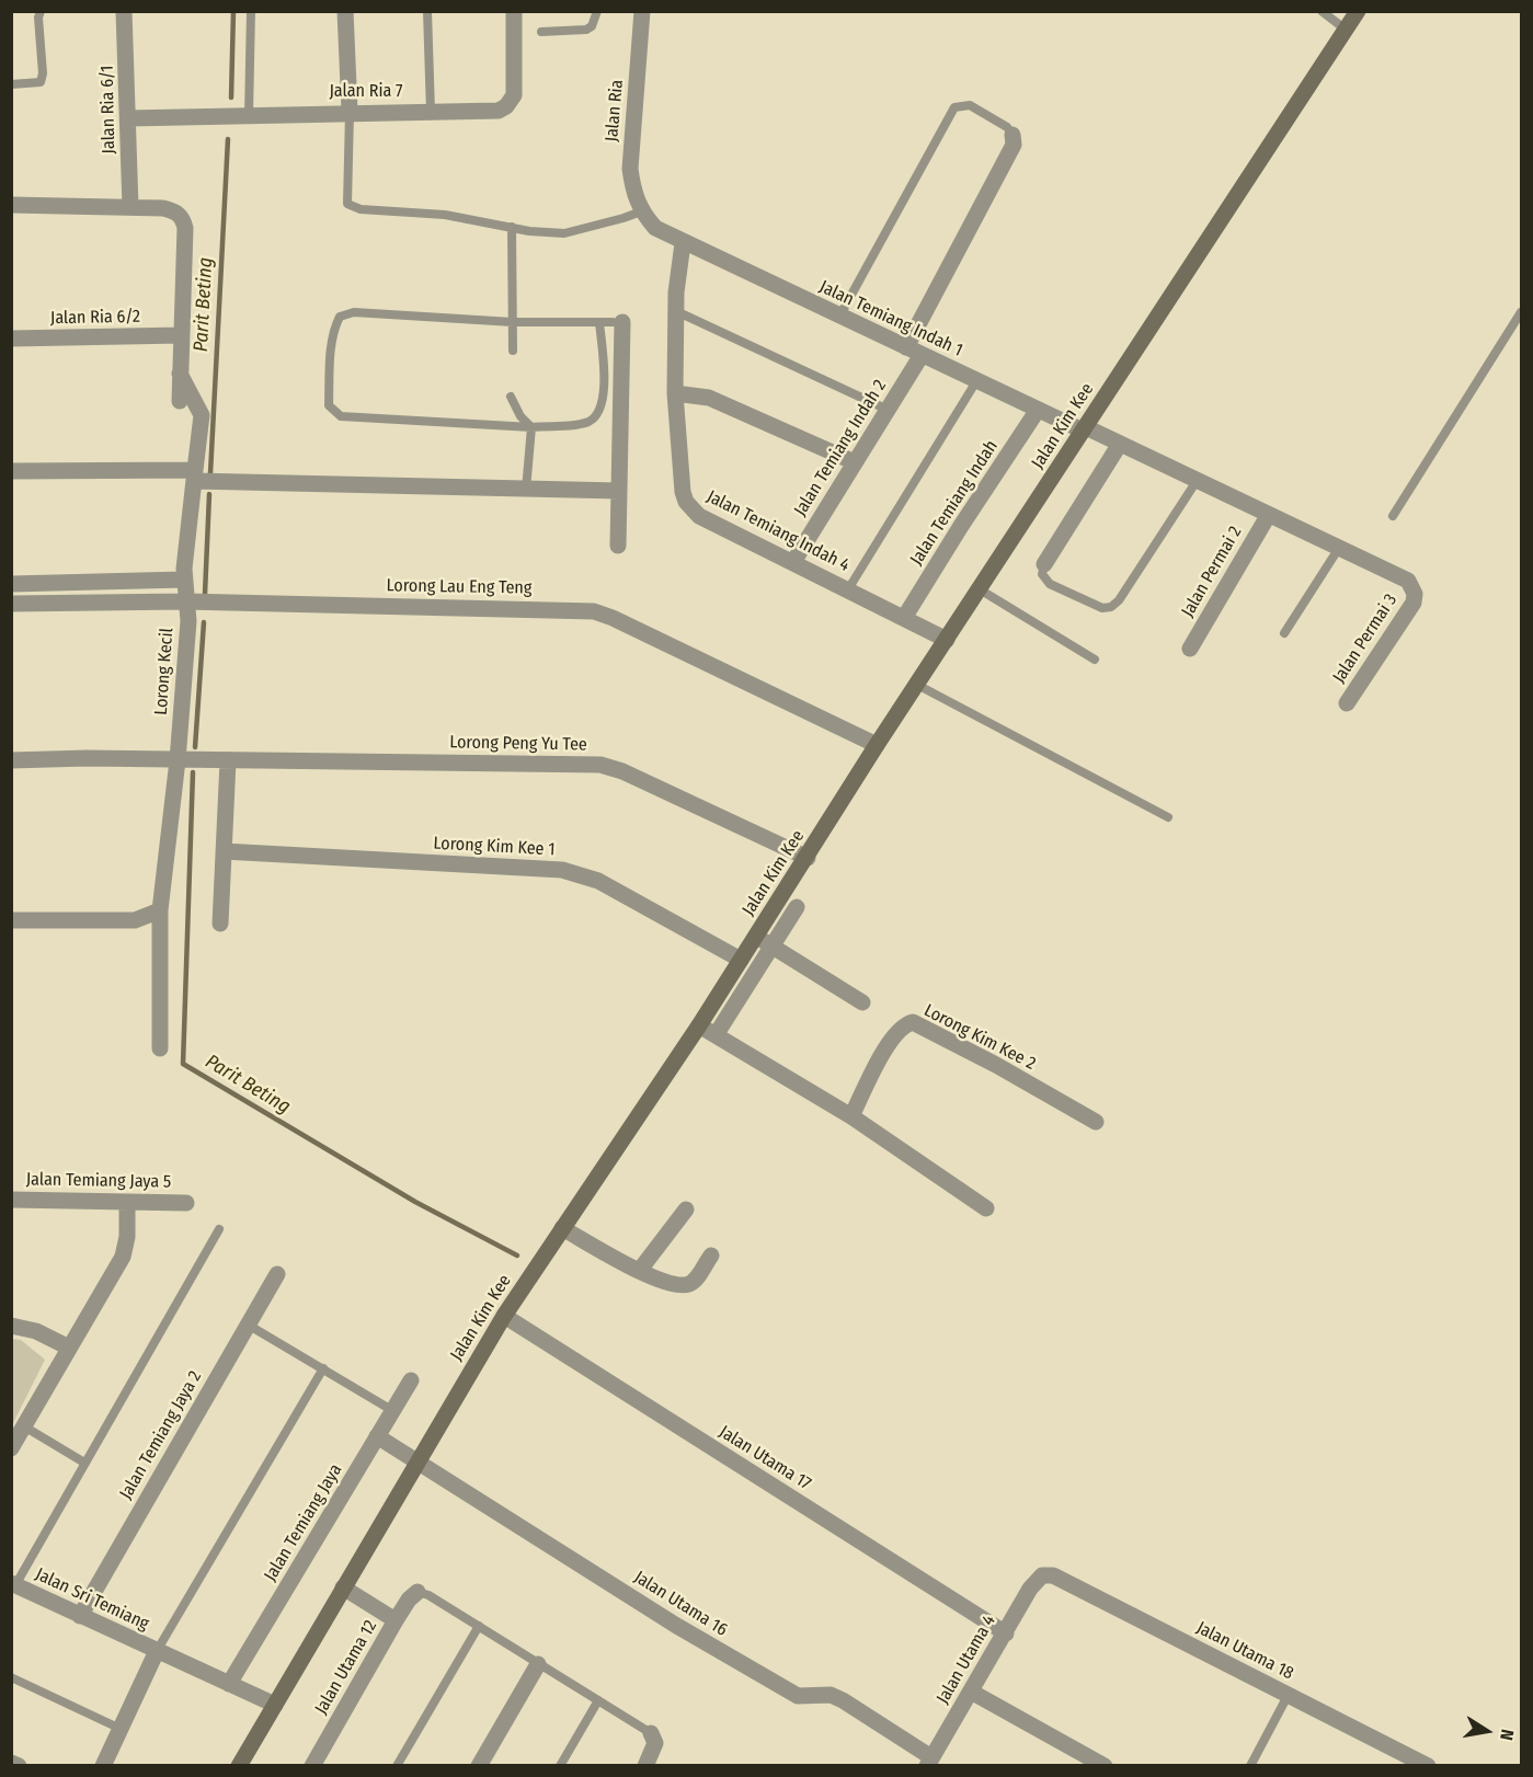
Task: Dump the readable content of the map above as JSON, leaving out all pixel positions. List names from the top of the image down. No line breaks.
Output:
{"streets":{"street":["Jalan Ria 7","Jalan Ria 6/1","Jalan Ria","Jalan Ria 6/2","Jalan Temiang Indah 1","Jalan Kim Kee","Jalan Temiang Indah 2","Jalan Temiang Indah","Jalan Temiang Indah 4","Jalan Permai 2","Lorong Lau Eng Teng","Jalan Permai 3","Lorong Kecil","Lorong Peng Yu Tee","Lorong Kim Kee 1","Lorong Kim Kee 2","Jalan Temiang Jaya 5","Jalan Temiang Jaya 2","Jalan Utama 17","Jalan Temiang Jaya","Jalan Sri Temiang","Jalan Utama 16","Jalan Utama 18","Jalan Utama 4","Jalan Utama 12"]},"crossings":[["Jalan Ria 7","Jalan Ria 6/1"],["Jalan Ria","Jalan Temiang Indah 1"],["Jalan Temiang Indah 1","Jalan Kim Kee"],["Jalan Temiang Indah 1","Jalan Temiang Indah 2"],["Jalan Temiang Indah 1","Jalan Temiang Indah"],["Jalan Temiang Indah 1","Jalan Temiang Indah 4"],["Jalan Temiang Indah 1","Jalan Permai 2"],["Jalan Temiang Indah 1","Jalan Permai 3"],["Jalan Kim Kee","Jalan Temiang Indah 4"],["Jalan Kim Kee","Lorong Lau Eng Teng"],["Jalan Kim Kee","Lorong Peng Yu Tee"],["Jalan Kim Kee","Lorong Kim Kee 1"],["Jalan Kim Kee","Jalan Utama 17"],["Jalan Kim Kee","Jalan Sri Temiang"],["Jalan Kim Kee","Jalan Utama 16"],["Jalan Temiang Indah 2","Jalan Temiang Indah 4"],["Jalan Temiang Indah","Jalan Temiang Indah 4"],["Lorong Lau Eng Teng","Lorong Kecil"],["Lorong Kecil","Lorong Peng Yu Tee"],["Jalan Temiang Jaya 2","Jalan Sri Temiang"],["Jalan Utama 17","Jalan Utama 4"],["Jalan Temiang Jaya","Jalan Sri Temiang"],["Jalan Temiang Jaya","Jalan Utama 16"],["Jalan Utama 16","Jalan Utama 4"],["Jalan Utama 18","Jalan Utama 4"]],"water":["Parit Beting"],"north":"right"}
